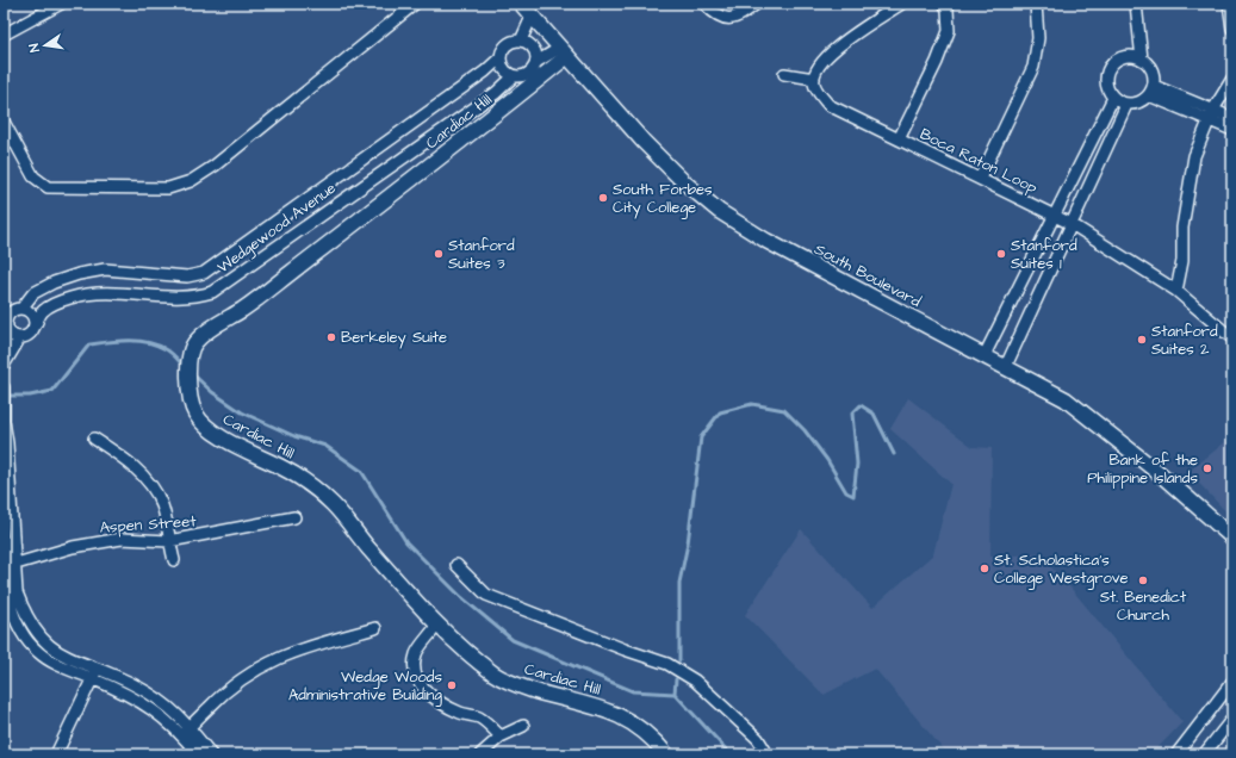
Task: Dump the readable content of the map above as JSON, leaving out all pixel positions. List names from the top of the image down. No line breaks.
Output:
{"streets":{"main road":["Cardiac Hill","South Boulevard"],"street":["Boca Raton Loop","Wedgewood Avenue","Aspen Street"]},"crossings":[["Cardiac Hill","Wedgewood Avenue"],["Cardiac Hill","South Boulevard"],["Wedgewood Avenue","South Boulevard"]],"places":["South Forbes City College","Stanford Suites 3","Stanford Suites 1","Berkeley Suite","Stanford Suites 2","Bank of the Philippine Islands","St. Scholastica's College Westgrove","St. Benedict Church","Wedge Woods Administrative Building"],"north":"left"}
